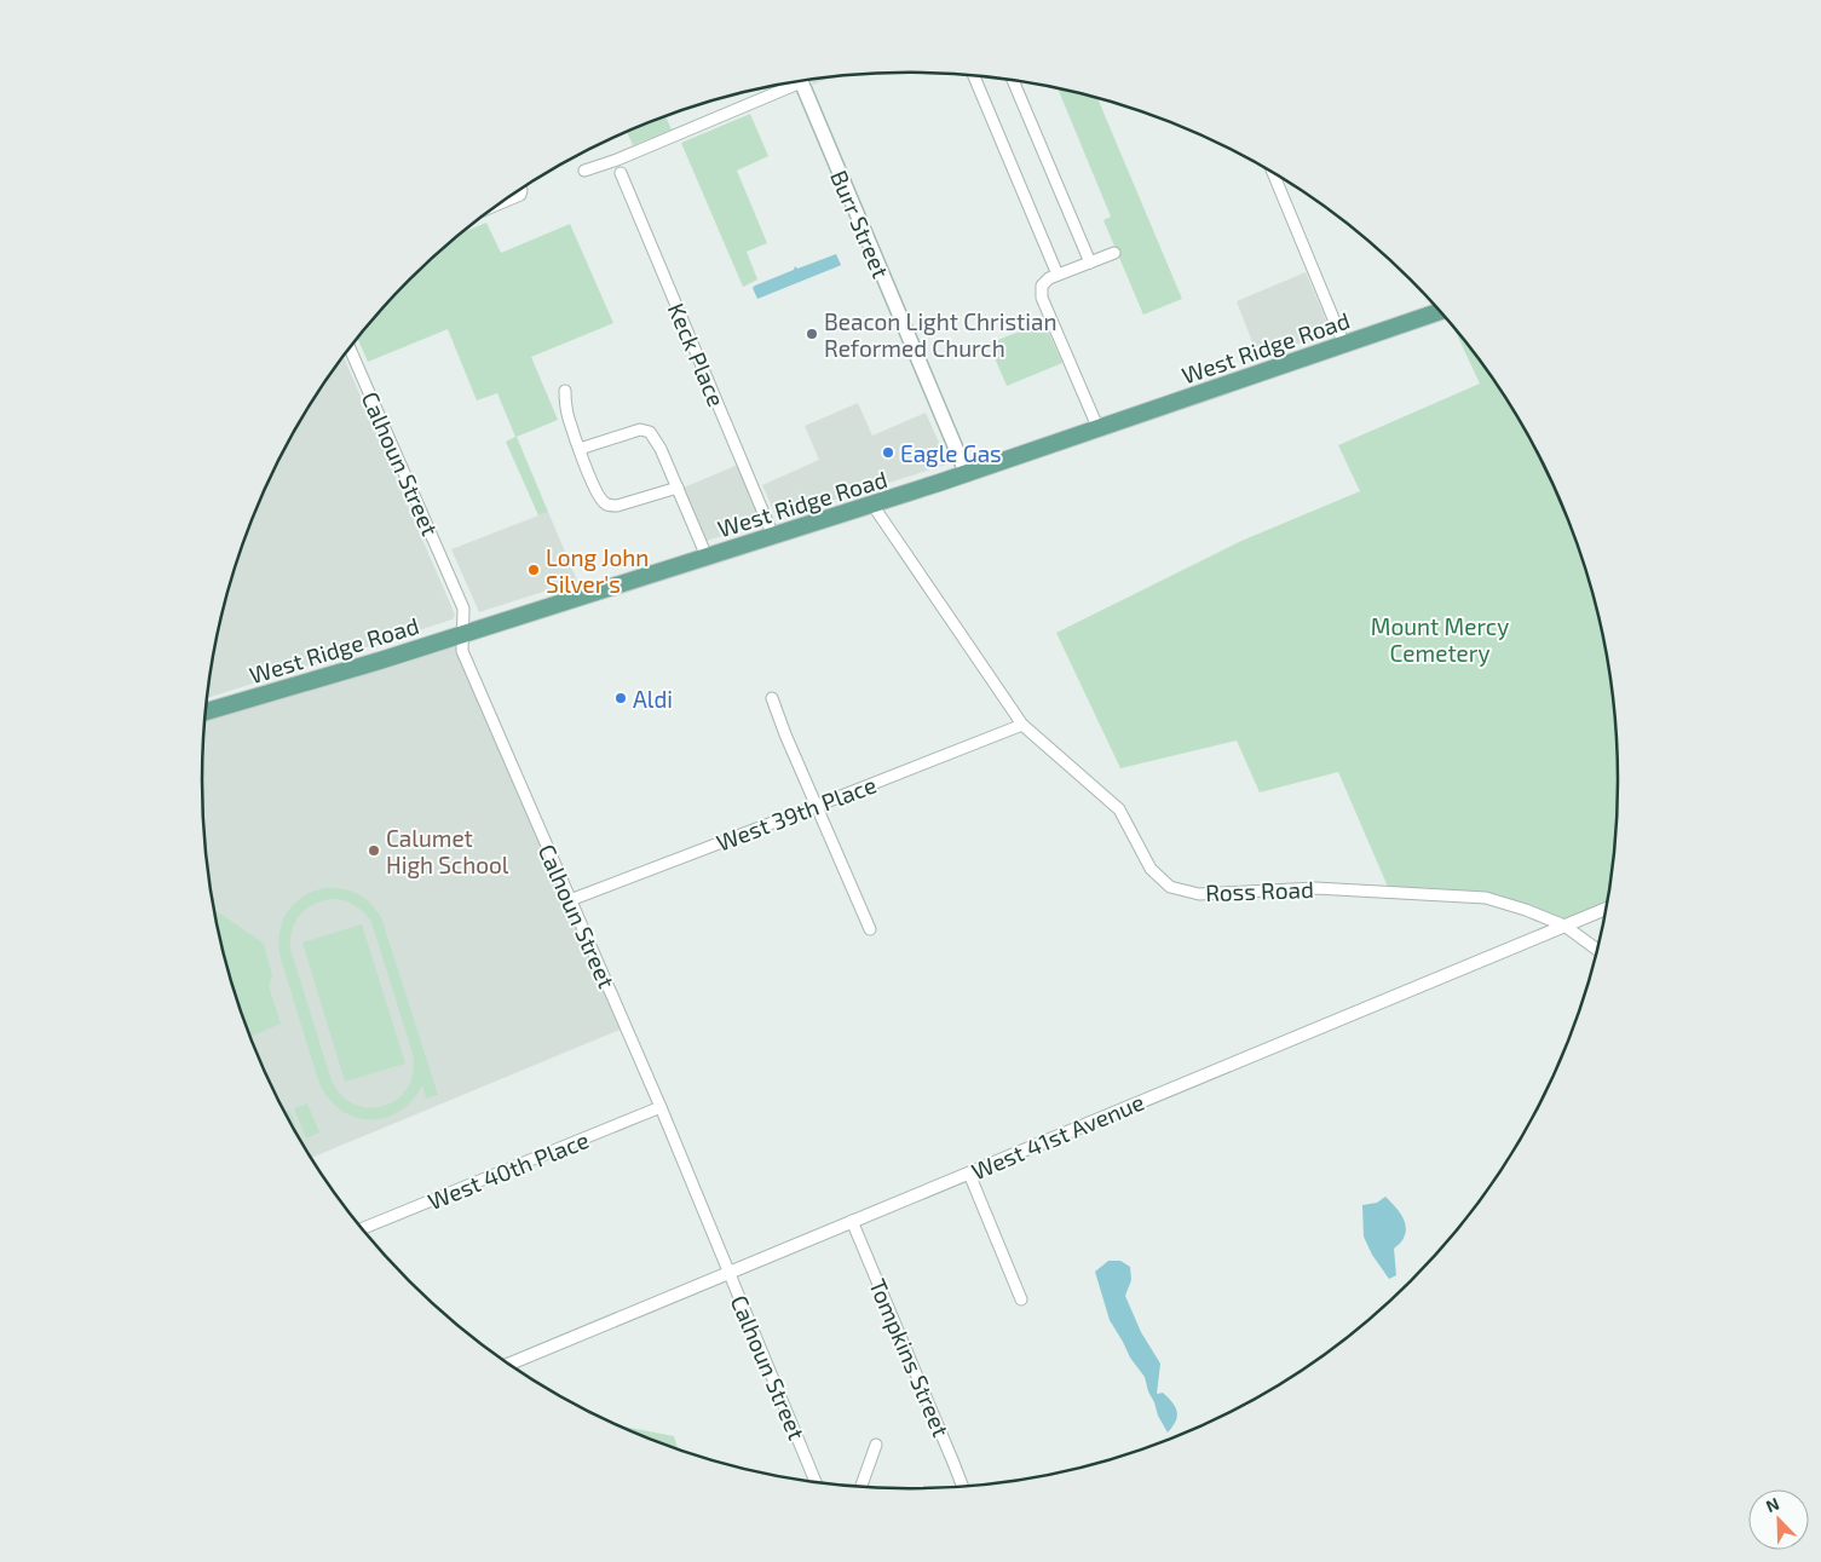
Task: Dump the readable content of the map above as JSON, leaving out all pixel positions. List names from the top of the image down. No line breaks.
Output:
{"streets":{"main road":["Burr Street","West Ridge Road"],"street":["Keck Place","Calhoun Street","West 39th Place","Ross Road","West 41st Avenue","West 40th Place","Tompkins Street"]},"crossings":[["Burr Street","West Ridge Road"],["West Ridge Road","Keck Place"],["West Ridge Road","Calhoun Street"],["West Ridge Road","Ross Road"],["Calhoun Street","West 39th Place"],["Calhoun Street","West 41st Avenue"],["Calhoun Street","West 40th Place"],["West 39th Place","Ross Road"],["Ross Road","West 41st Avenue"],["West 41st Avenue","Tompkins Street"]],"parks":["Mount Mercy Cemetery"],"places":["Beacon Light Christian Reformed Church","Eagle Gas","Long John Silver's","Aldi","Calumet High School"],"north":"top left"}
